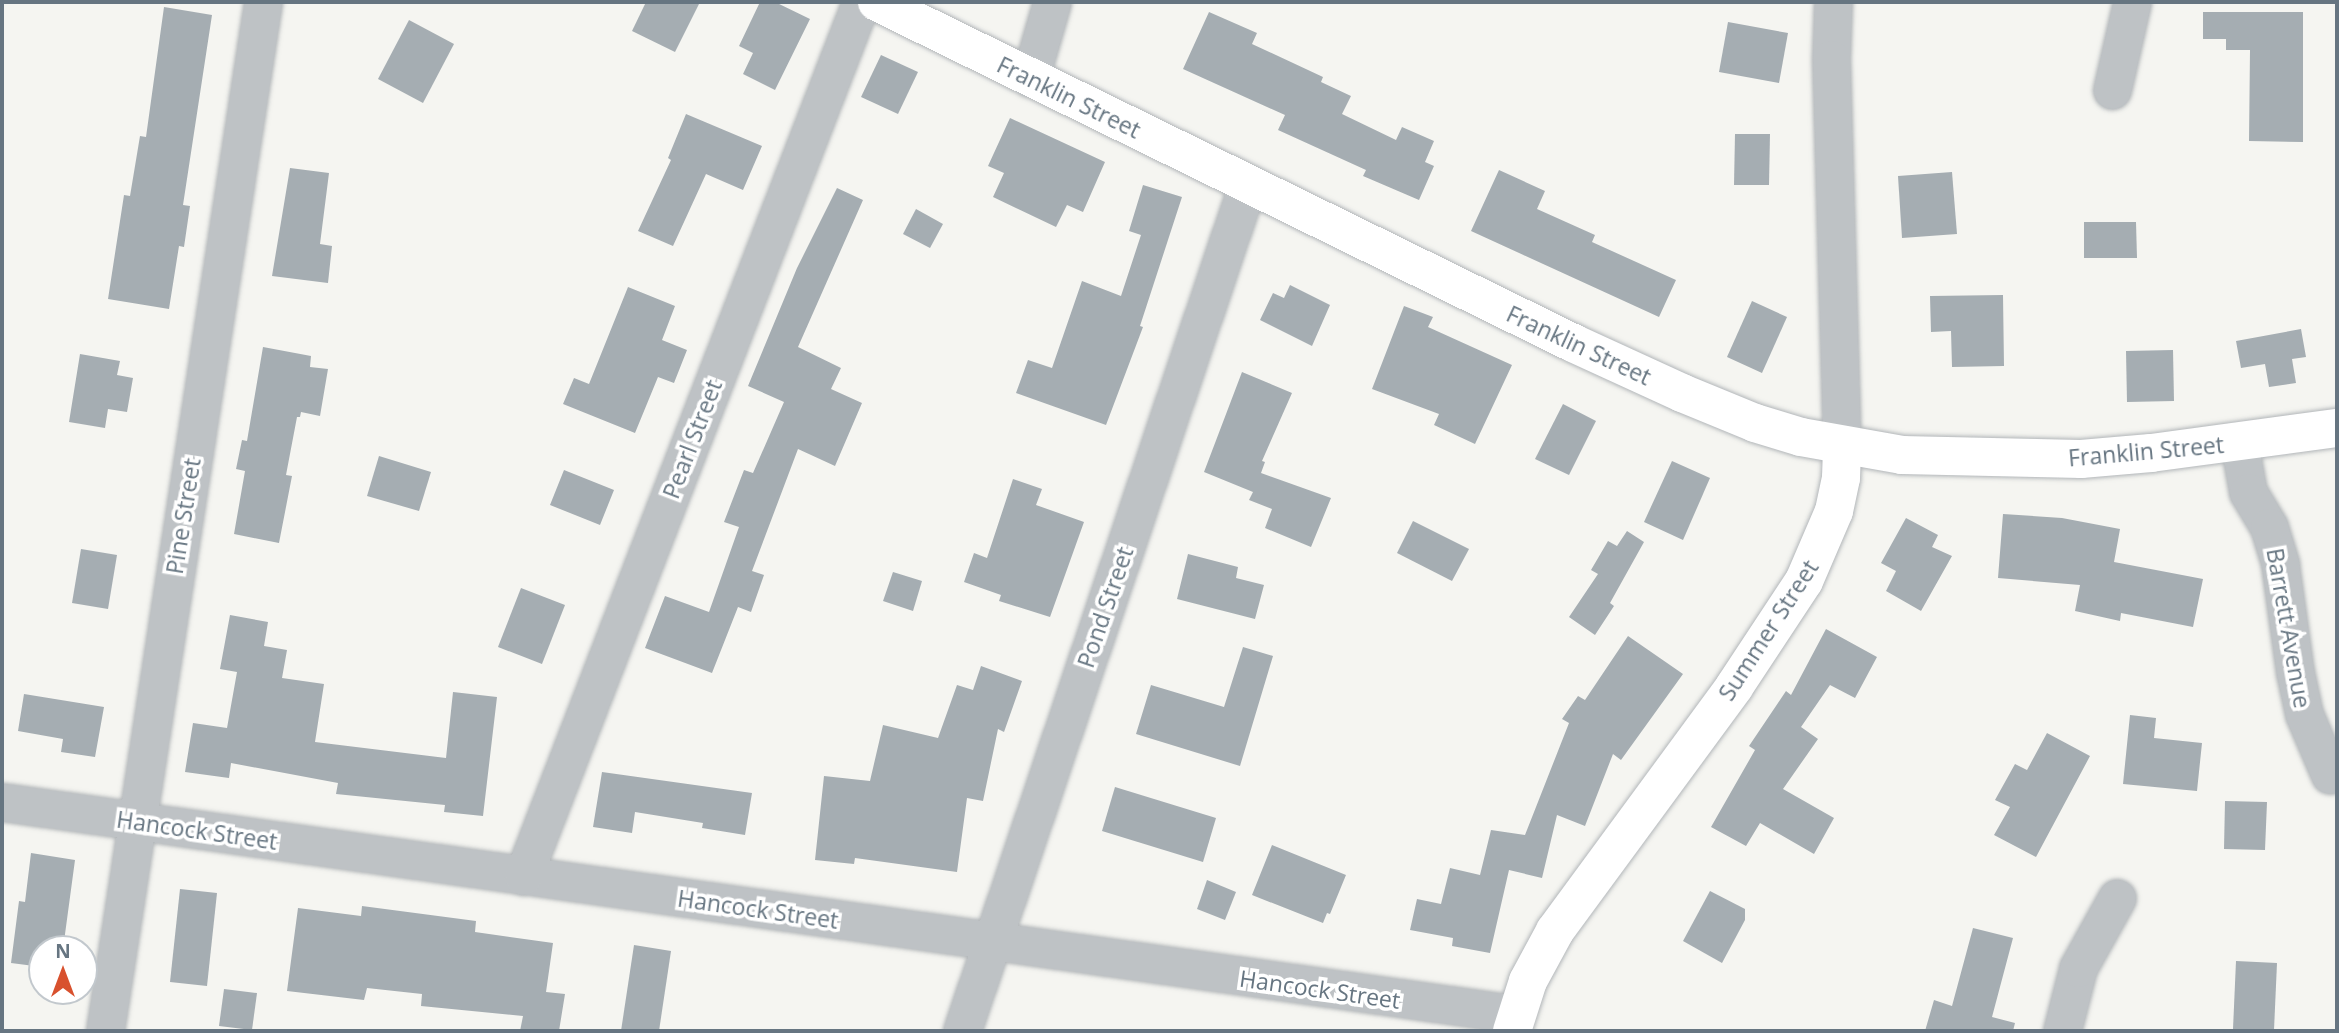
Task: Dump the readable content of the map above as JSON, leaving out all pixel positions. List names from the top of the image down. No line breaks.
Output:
{"streets":{"main road":["Franklin Street","Summer Street"],"street":["Pearl Street","Pine Street","Pond Street","Barrett Avenue","Hancock Street"]},"crossings":[["Franklin Street","Pond Street"],["Franklin Street","Barrett Avenue"],["Franklin Street","Summer Street"],["Pearl Street","Hancock Street"],["Pine Street","Hancock Street"],["Pond Street","Hancock Street"],["Summer Street","Hancock Street"]],"north":"top"}
